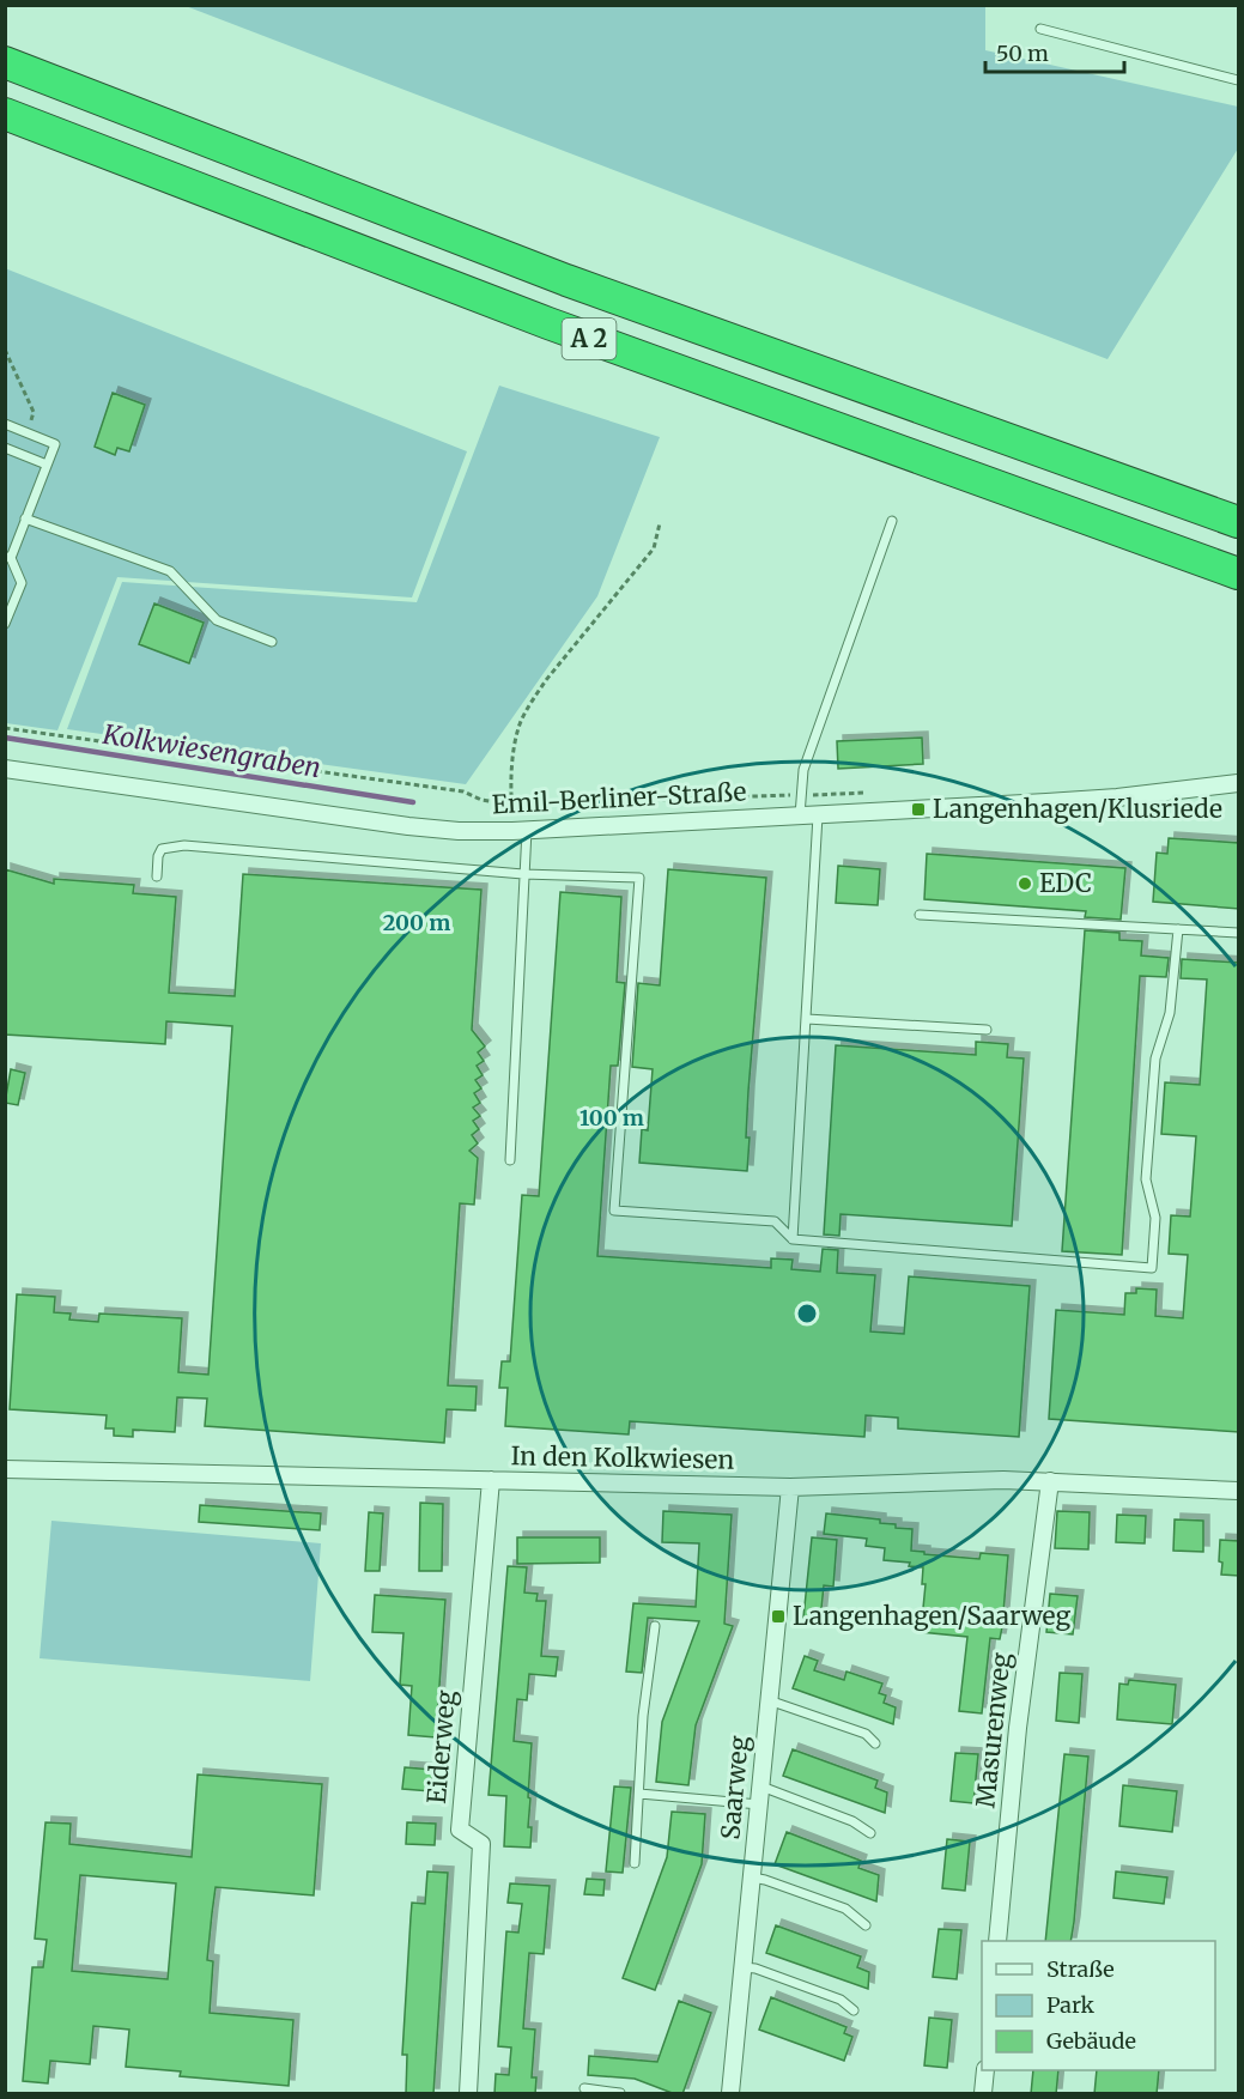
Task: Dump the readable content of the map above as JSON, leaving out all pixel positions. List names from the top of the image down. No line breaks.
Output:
{"streets":{"highway":["A 2"],"street":["Emil-Berliner-Straße","In den Kolkwiesen","Masurenweg","Eiderweg","Saarweg"]},"crossings":[["In den Kolkwiesen","Masurenweg"],["In den Kolkwiesen","Eiderweg"],["In den Kolkwiesen","Saarweg"]],"water":["Kolkwiesengraben"],"places":{"transit":["Langenhagen/Klusriede","Langenhagen/Saarweg"],"other":["EDC"]},"legend":["Straße","Park","Gebäude"],"scale_bar":"50 m","rings":["200 m","100 m"]}
